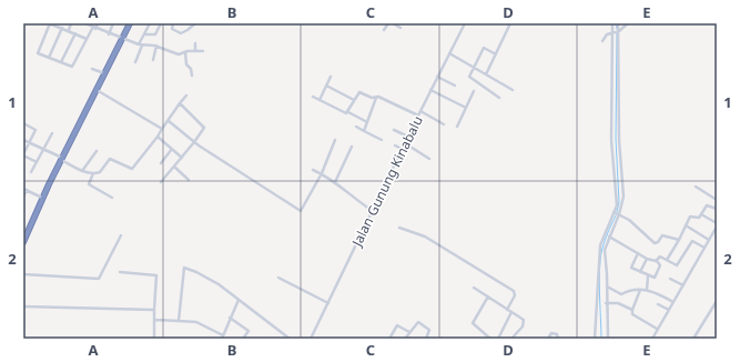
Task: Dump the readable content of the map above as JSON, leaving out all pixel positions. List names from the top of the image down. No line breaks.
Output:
{"streets":{"street":["Jalan Gunung Kinabalu"]},"grid":{"columns":["A","B","C","D","E"],"rows":["1","2"]}}
